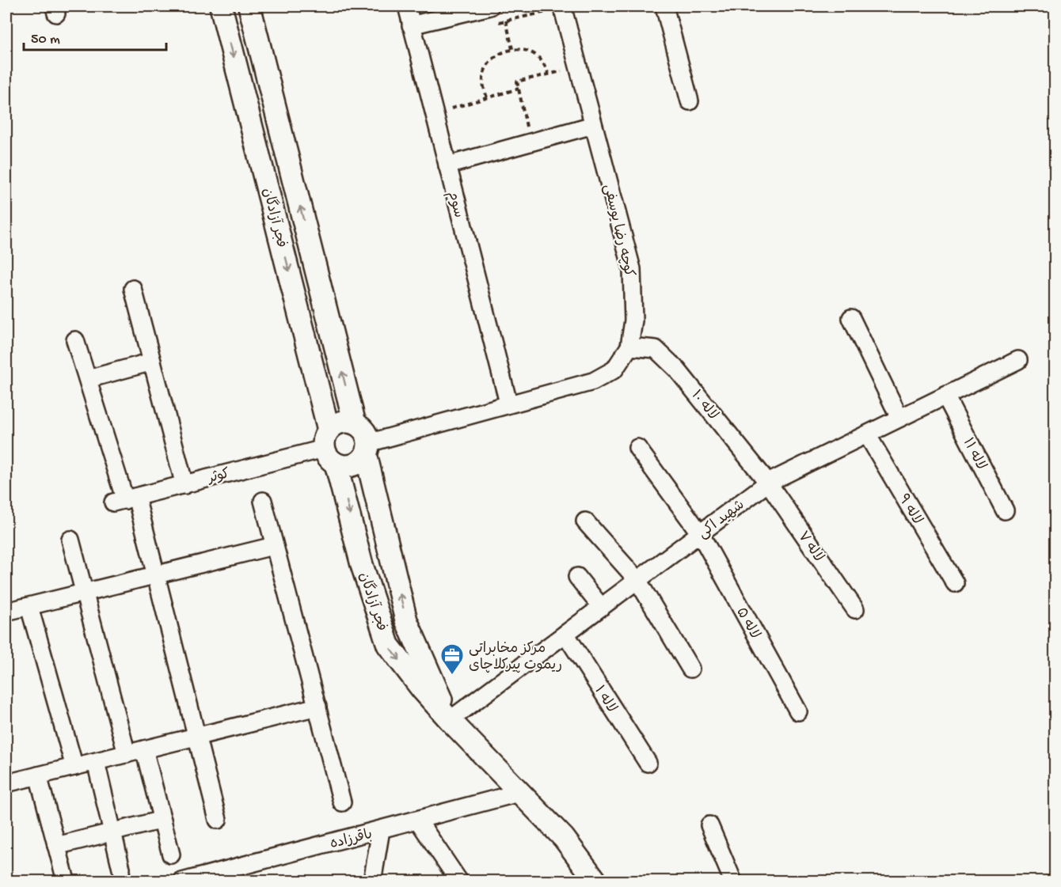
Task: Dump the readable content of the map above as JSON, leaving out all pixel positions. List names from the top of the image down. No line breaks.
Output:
{"streets":{"street":["سوم","فجر آزادگان","کوچه رضا یوسفی","لاله ۱۰","لاله ۱۱","کوثر","لاله ۹","شهید اکی","لاله ۷","لاله ۵","لاله ۱","باقرزاده"]},"crossings":[["سوم","کوچه رضا یوسفی"],["فجر آزادگان","کوچه رضا یوسفی"],["فجر آزادگان","کوثر"],["فجر آزادگان","شهید اکی"],["فجر آزادگان","باقرزاده"],["کوچه رضا یوسفی","لاله ۱۰"],["کوچه رضا یوسفی","کوثر"],["لاله ۱۰","شهید اکی"],["لاله ۱۰","لاله ۷"],["لاله ۱۱","شهید اکی"],["لاله ۹","شهید اکی"],["شهید اکی","لاله ۷"],["شهید اکی","لاله ۵"],["شهید اکی","لاله ۱"]],"places":{"office":["مرکز مخابراتی ریموت پیرکلاچای"]},"scale_bar":"50 m"}
